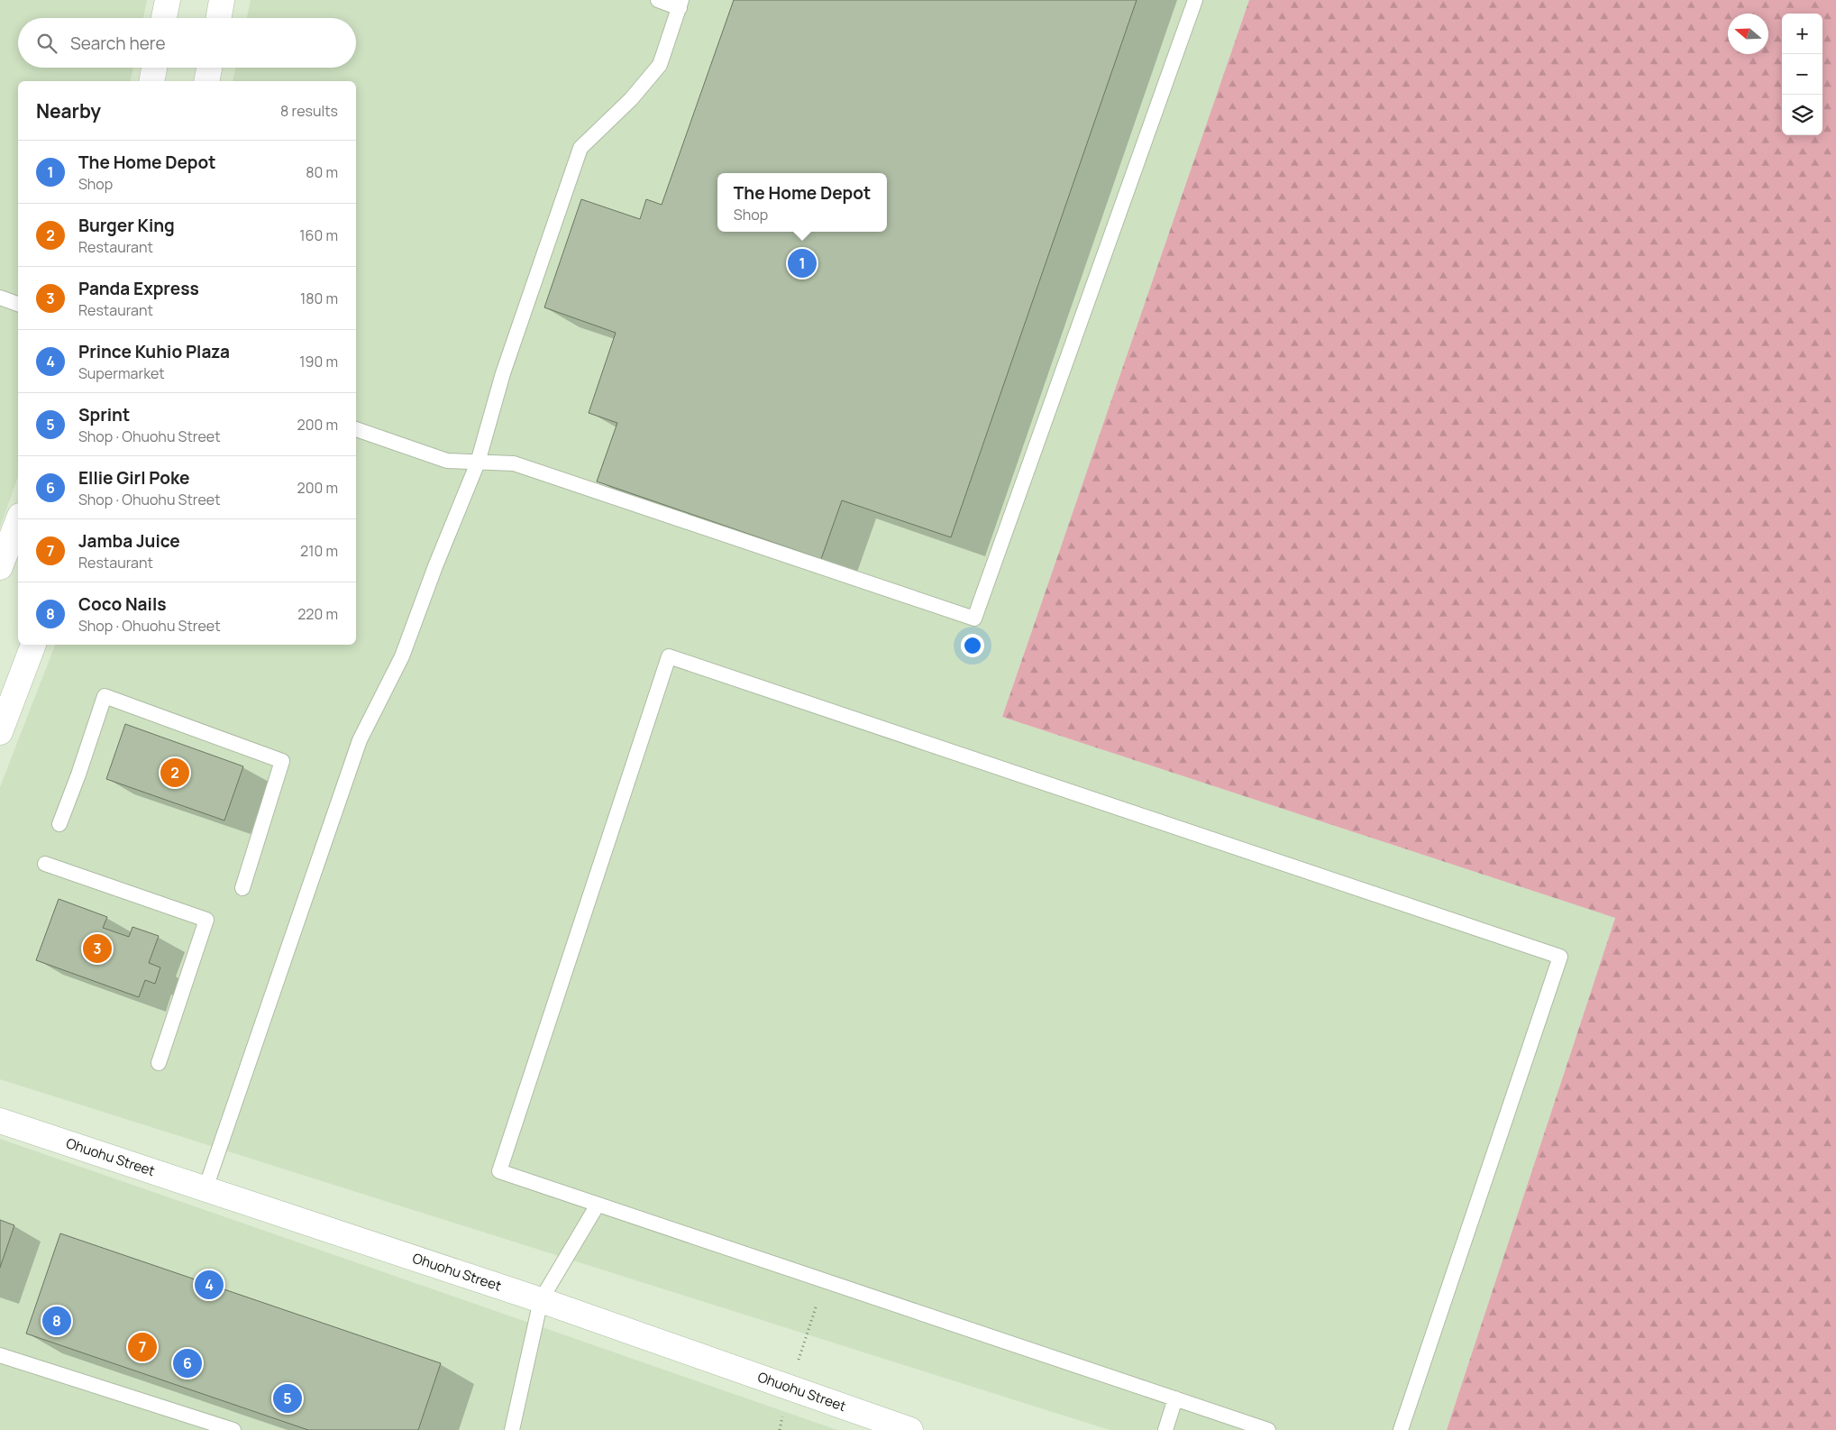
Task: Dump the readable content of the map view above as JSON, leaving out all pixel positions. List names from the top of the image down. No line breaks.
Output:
{"streets":{"street":["Ohuohu Street"]},"north":"left","page":{"map_buttons":["+","−"],"search":"Search here","heading":["Nearby","8 results"],"list":[{"mark":"1","name":"The Home Depot","note":"Shop","value":"80 m"},{"mark":"2","name":"Burger King","note":"Restaurant","value":"160 m"},{"mark":"3","name":"Panda Express","note":"Restaurant","value":"180 m"},{"mark":"4","name":"Prince Kuhio Plaza","note":"Supermarket","value":"190 m"},{"mark":"5","name":"Sprint","note":"Shop · Ohuohu Street","value":"200 m"},{"mark":"6","name":"Ellie Girl Poke","note":"Shop · Ohuohu Street","value":"200 m"},{"mark":"7","name":"Jamba Juice","note":"Restaurant","value":"210 m"},{"mark":"8","name":"Coco Nails","note":"Shop · Ohuohu Street","value":"220 m"}],"popup":["The Home Depot","Shop"],"pins":["1","2","3","4","8","7","6","5"]}}
